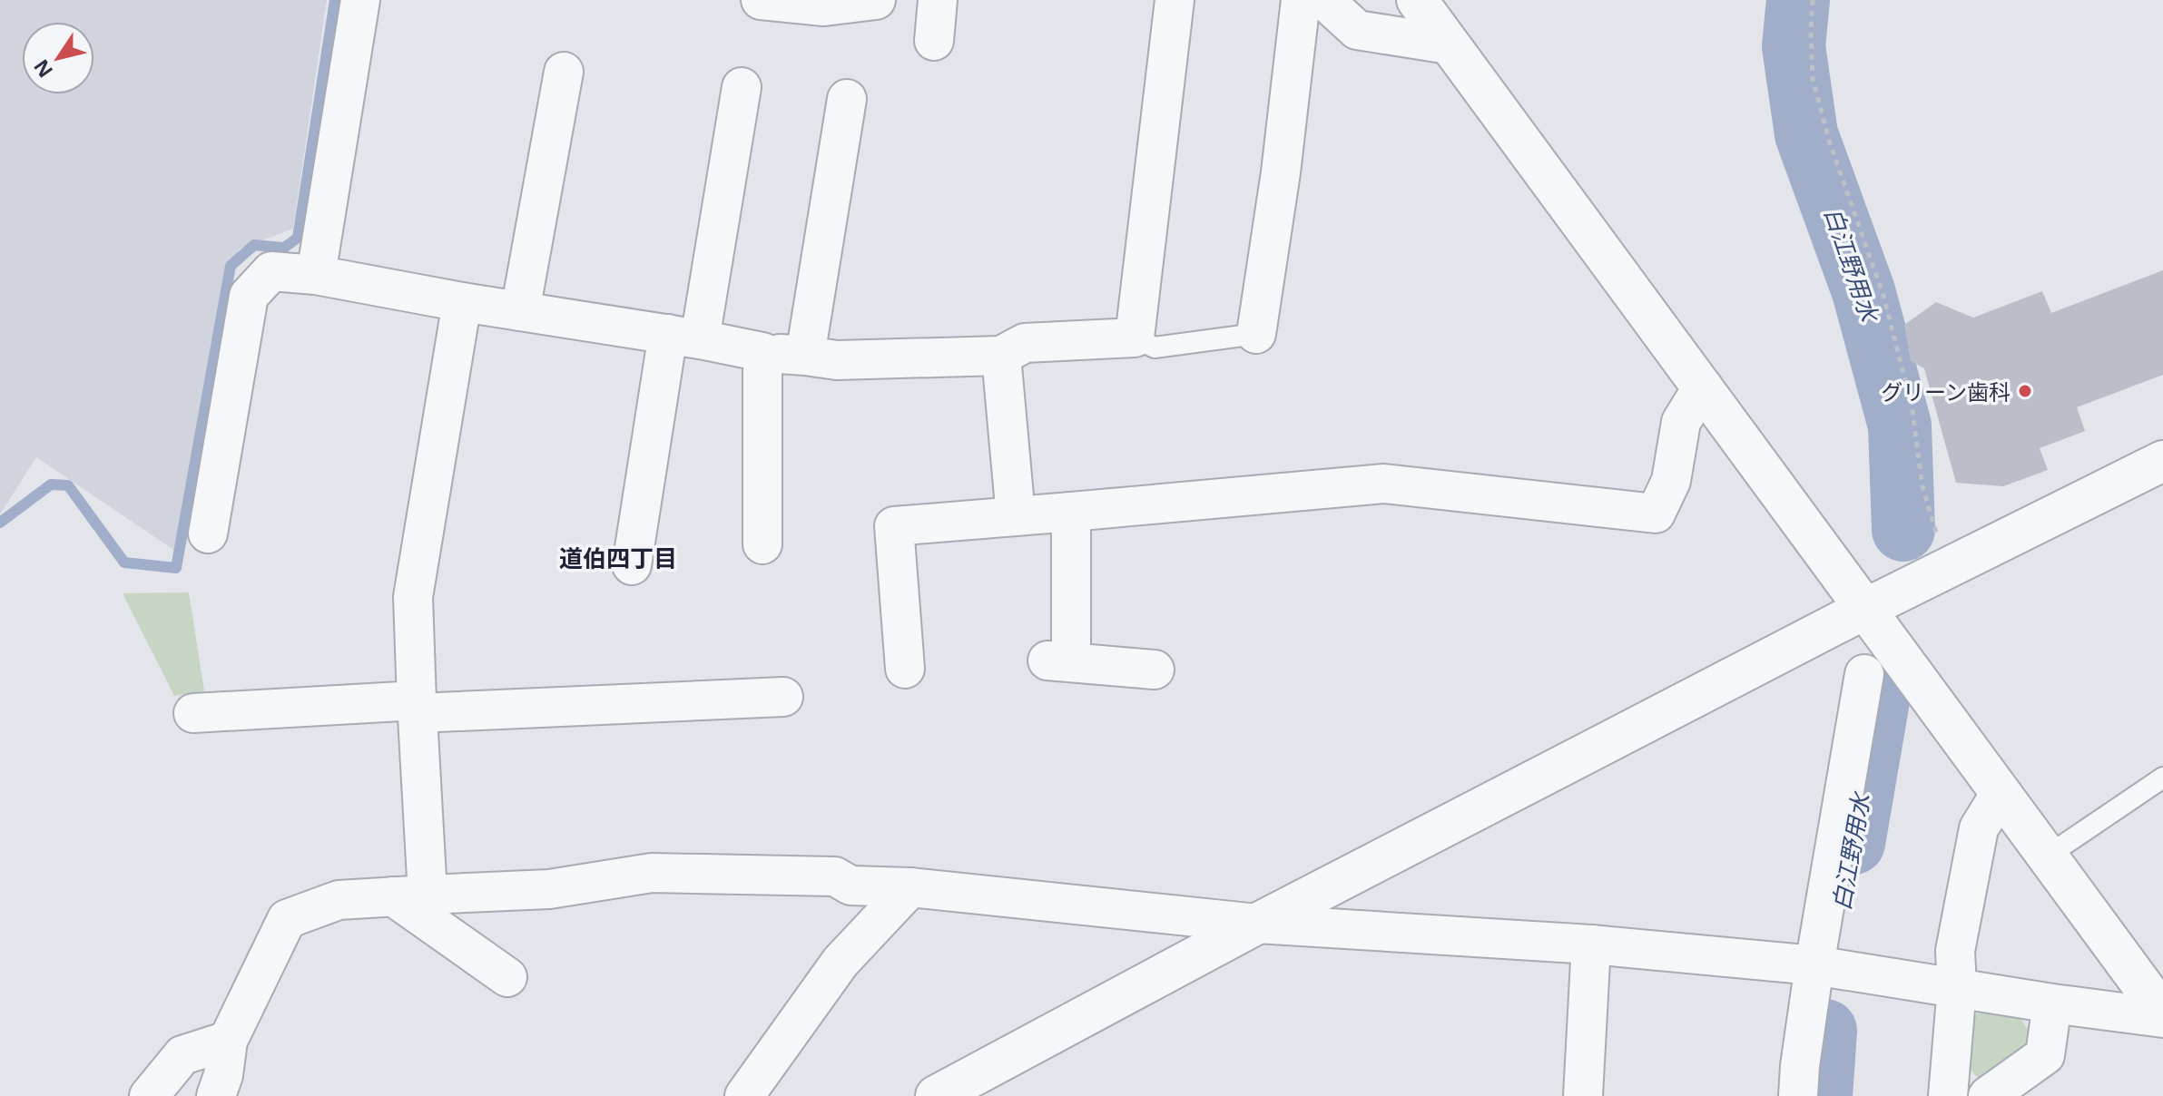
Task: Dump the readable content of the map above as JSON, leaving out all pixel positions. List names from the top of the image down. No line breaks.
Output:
{"districts":["道伯四丁目"],"water":["白江野用水"],"places":["グリーン歯科"],"north":"bottom left"}
